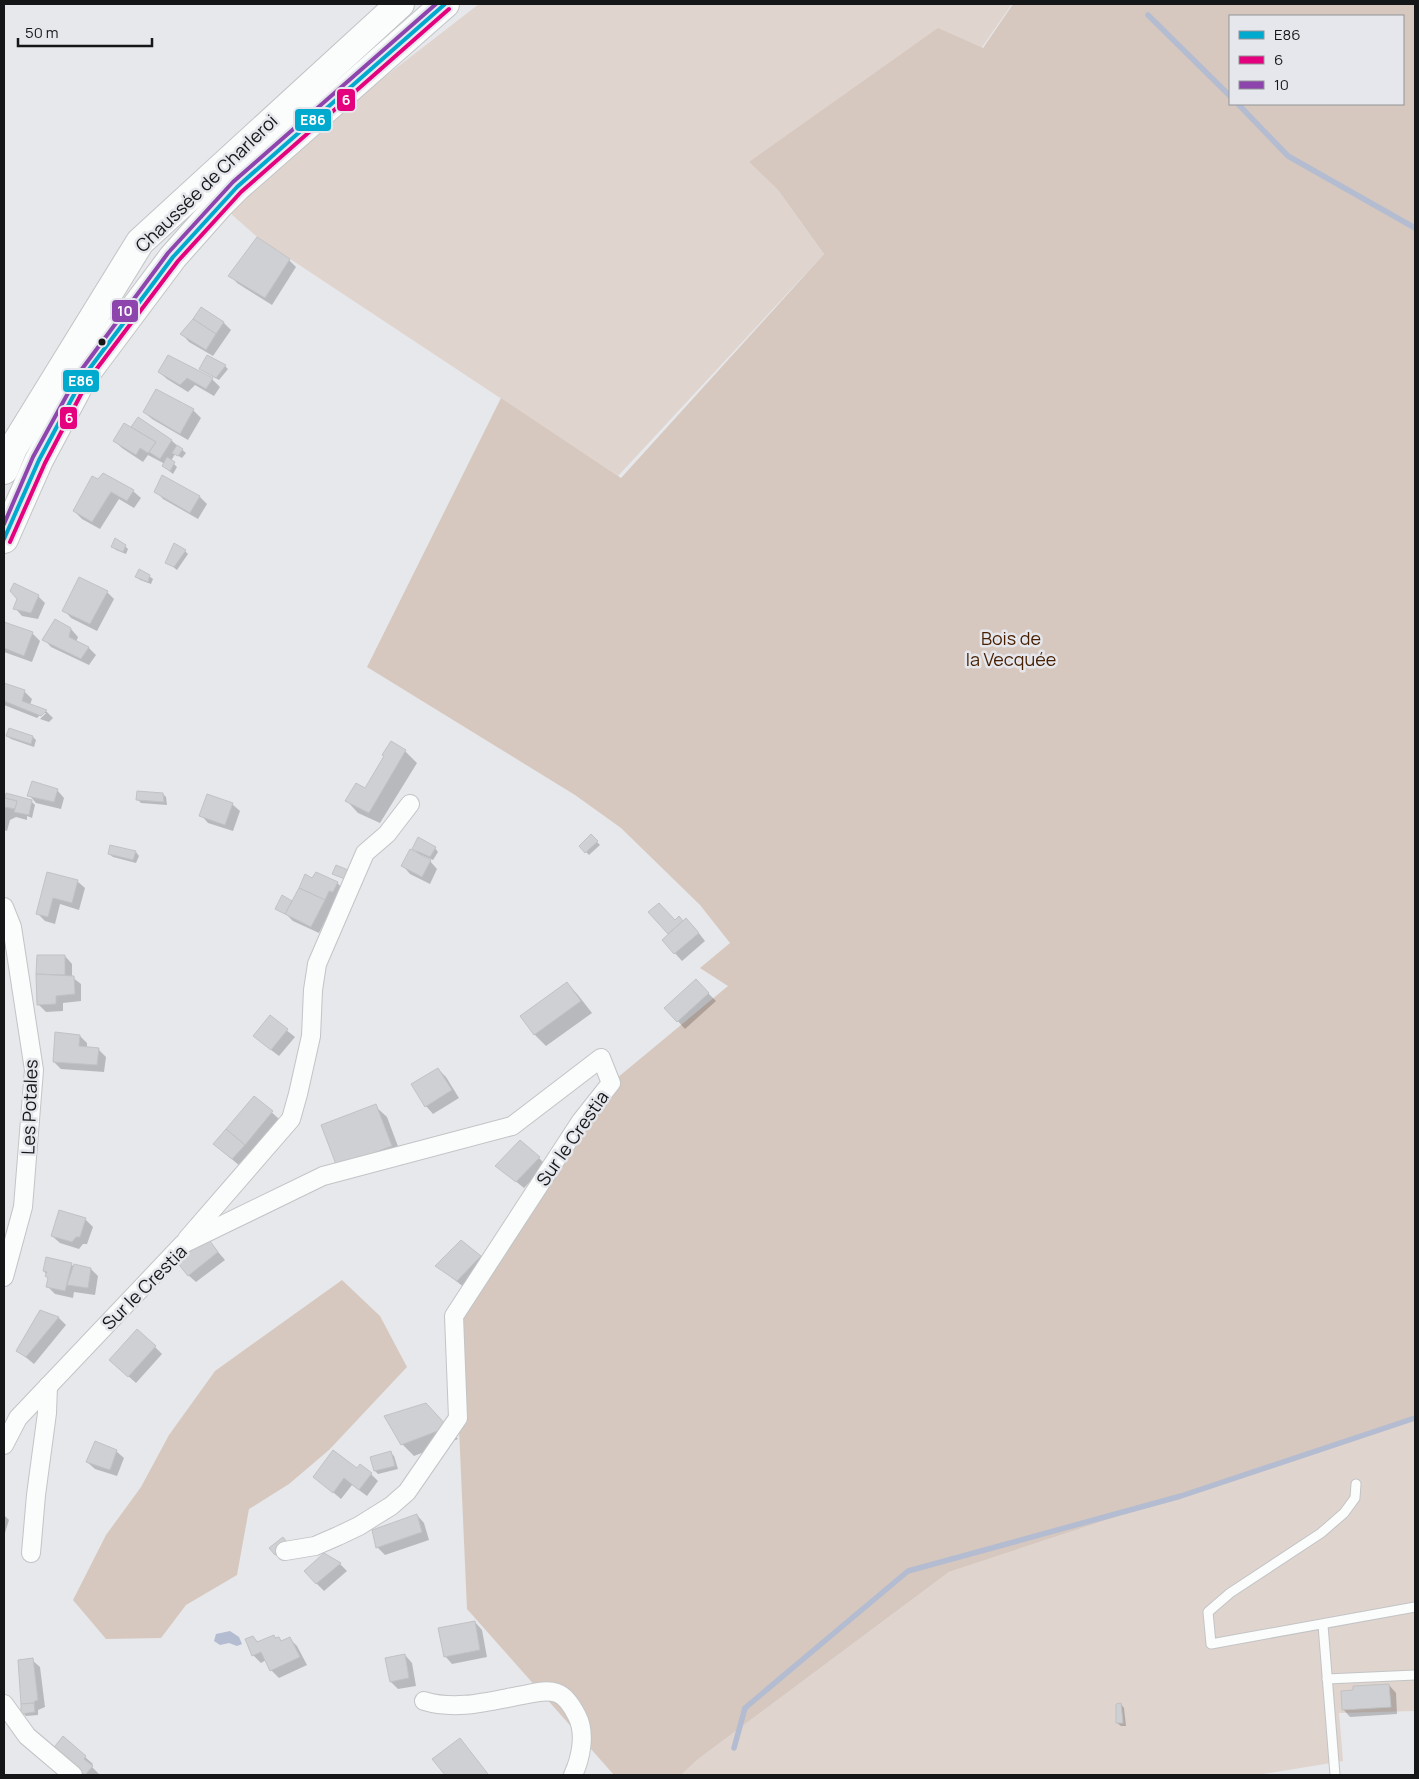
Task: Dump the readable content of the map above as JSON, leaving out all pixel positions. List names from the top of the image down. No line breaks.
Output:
{"streets":{"main road":["Chaussée de Charleroi"],"street":["Les Potales","Sur le Crestia"]},"parks":["Bois de la Vecquée"],"lines":["transit line E86","transit line 10","transit line 6"],"legend":["E86","6","10"],"scale_bar":"50 m"}
